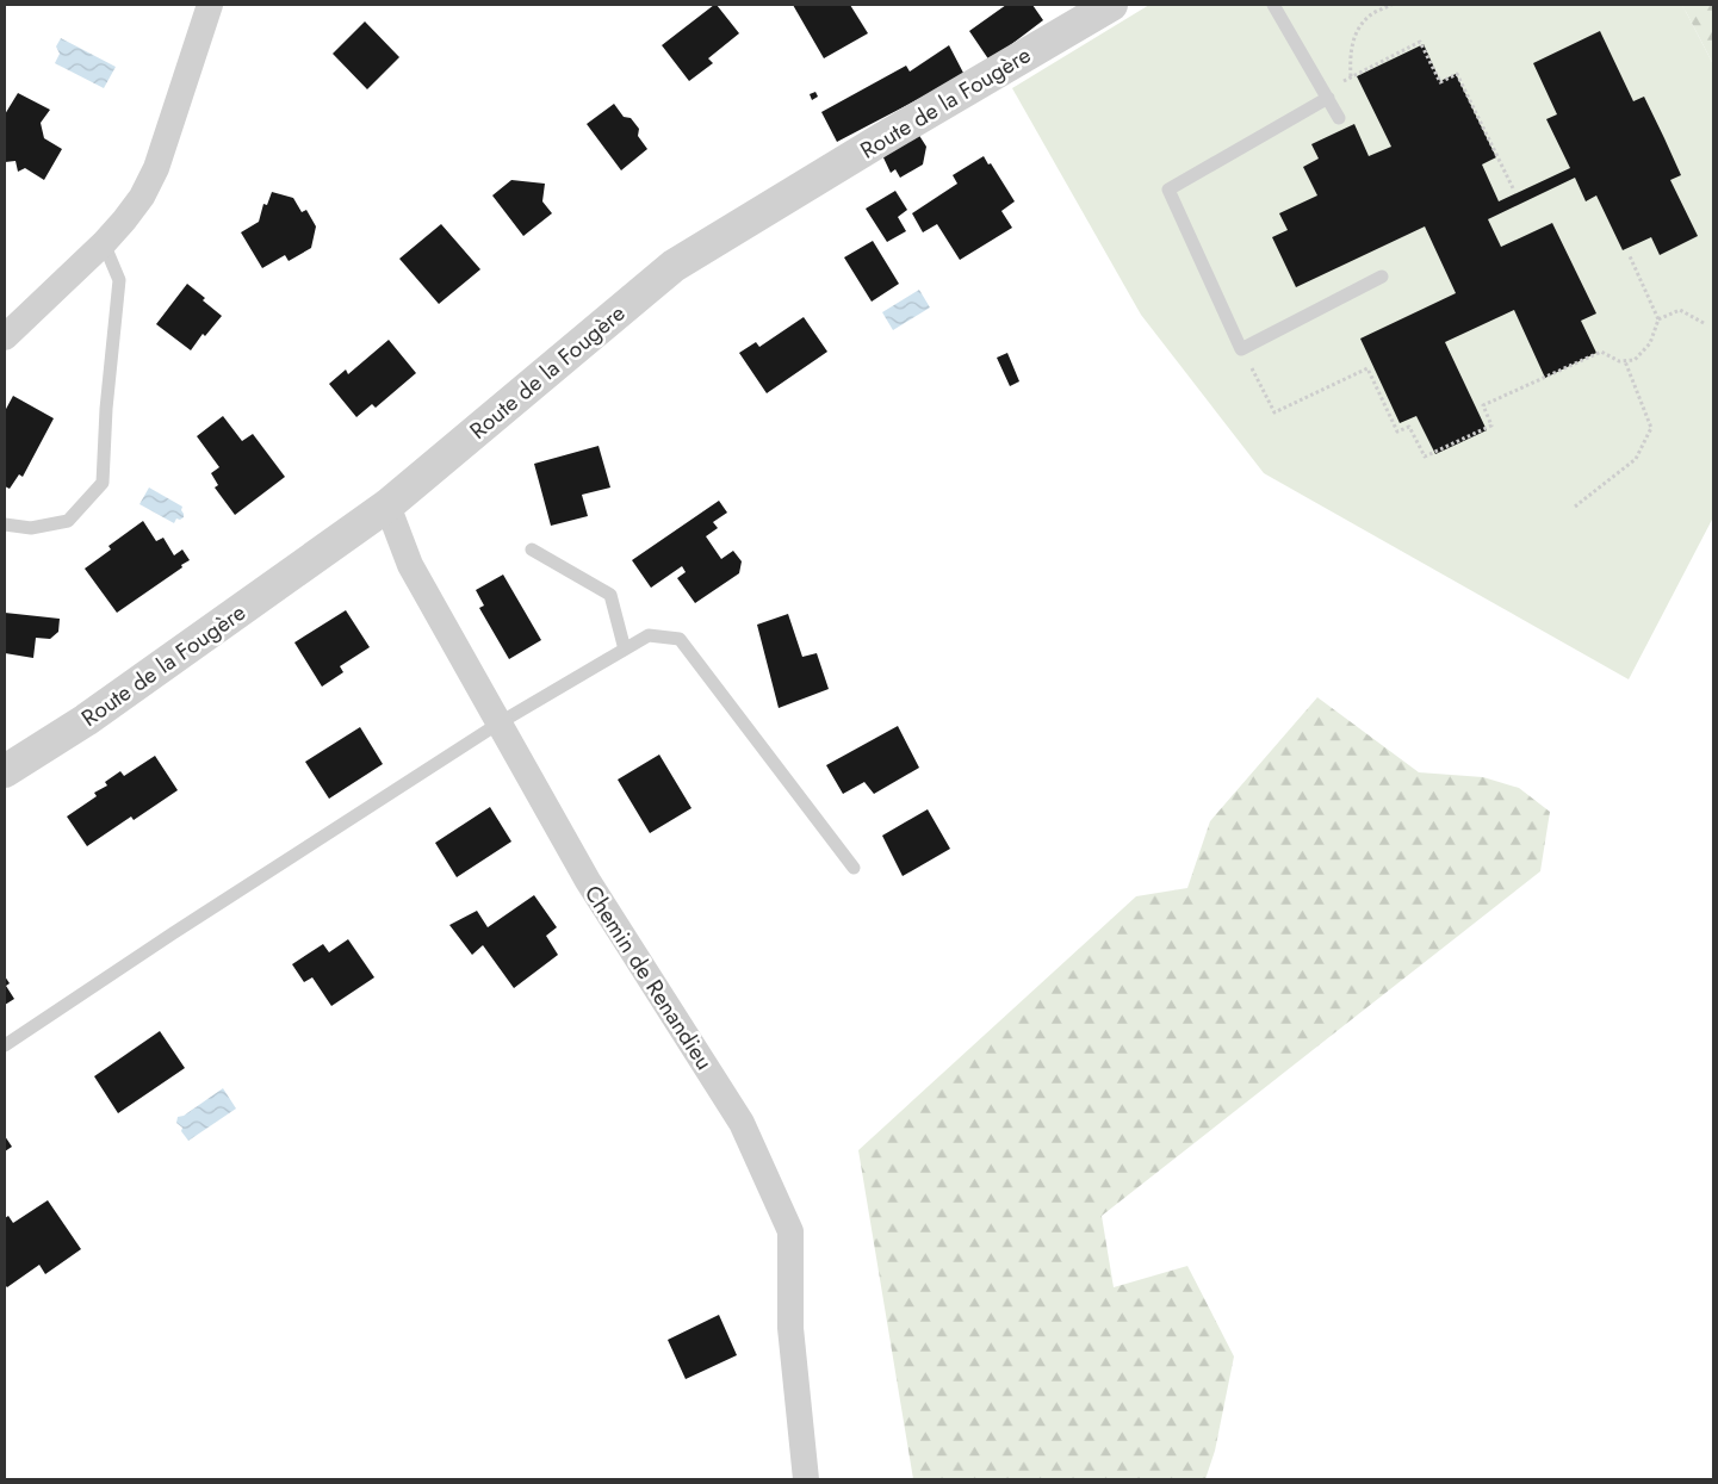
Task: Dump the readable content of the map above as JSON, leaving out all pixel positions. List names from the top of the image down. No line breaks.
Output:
{"streets":{"street":["Route de la Fougère","Chemin de Renandieu"]},"crossings":[["Route de la Fougère","Chemin de Renandieu"]]}
